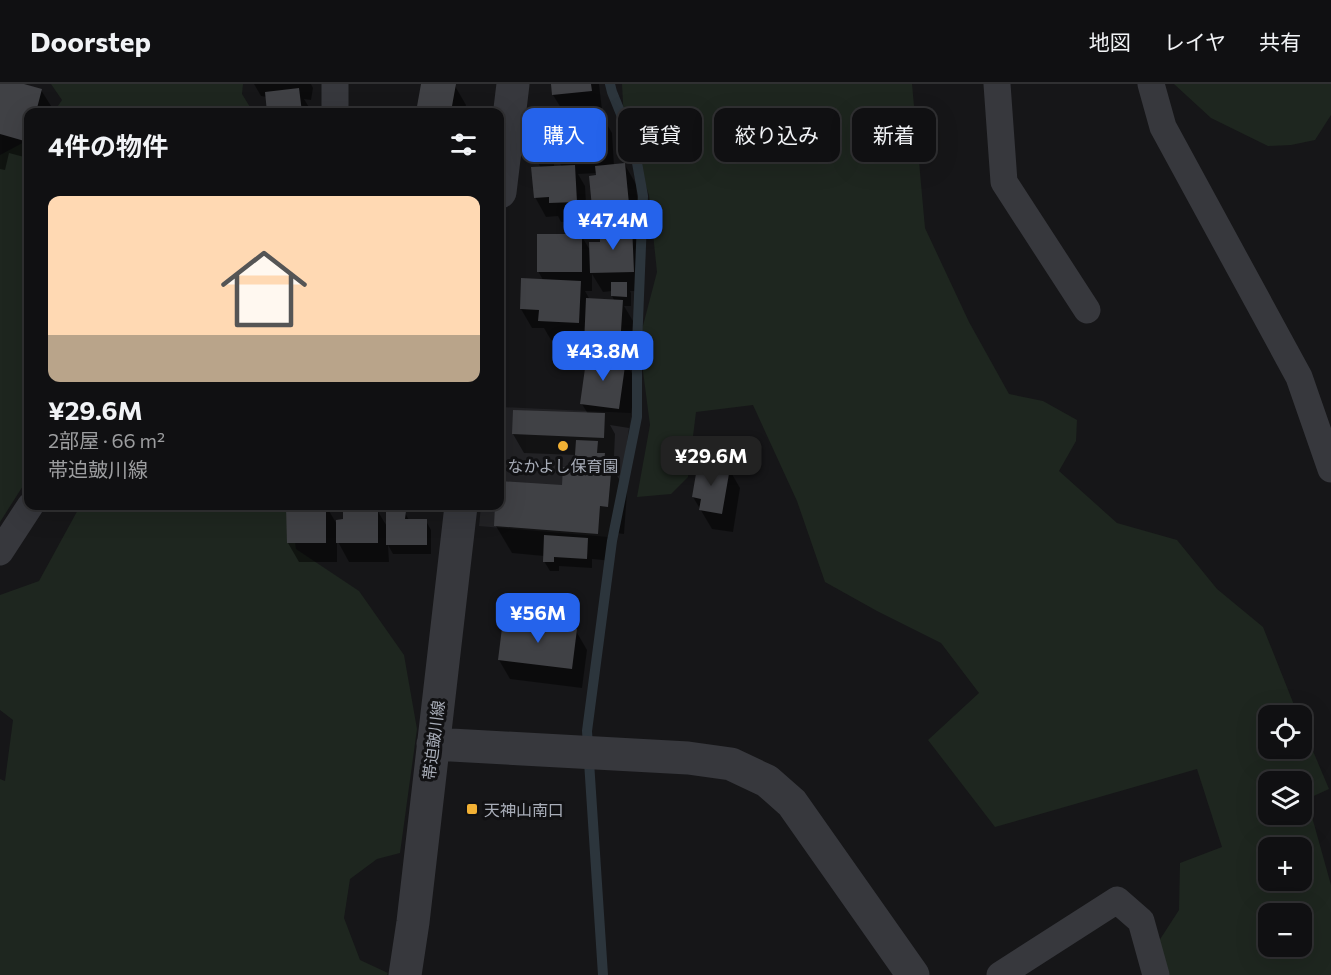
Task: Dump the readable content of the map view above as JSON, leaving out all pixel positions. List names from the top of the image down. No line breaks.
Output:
{"streets":{"street":["帯迫皷川線"]},"places":{"other":["なかよし保育園"],"transit":["天神山南口"]},"page":{"header":"Doorstep","nav":["地図","レイヤ","共有"],"chip":["購入","賃貸","絞り込み","新着"],"heading":"4件の物件","list":[{"name":"¥29.6M","note":"2部屋 · 66 m² · 帯迫皷川線"}],"price":["¥47.4M","¥43.8M","¥29.6M","¥56M"],"map_buttons":["+","−"]}}
